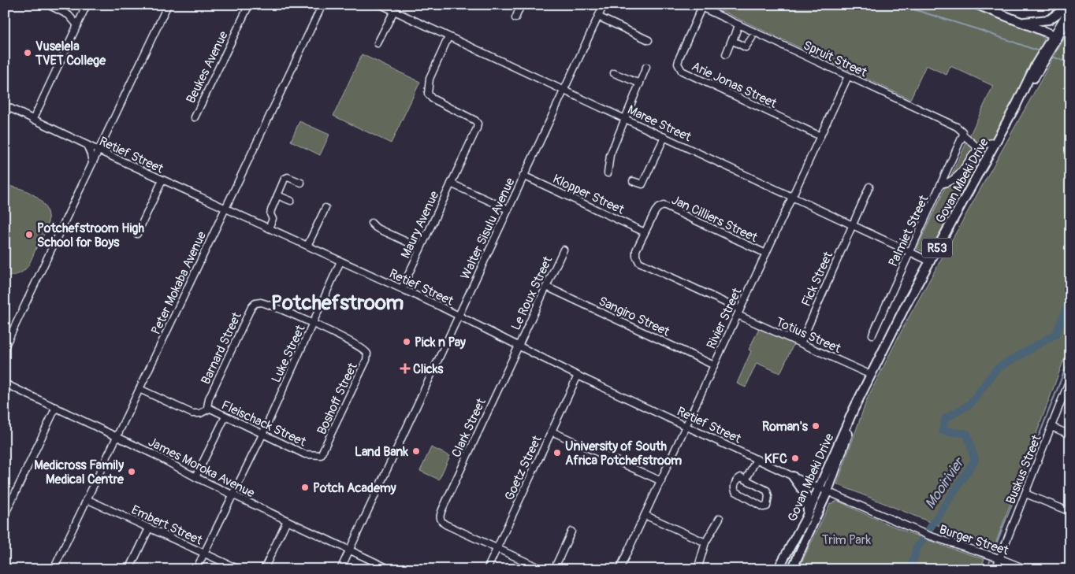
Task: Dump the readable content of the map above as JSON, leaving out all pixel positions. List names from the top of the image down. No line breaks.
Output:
{"streets":{"main road":["Govan Mbeki Drive","R53"],"street":["Spruit Street","Beukes Avenue","Arie Jonas Street","Maree Street","Retief Street","Klopper Street","Jan Cilliers Street","Maury Avenue","Walter Sisulu Avenue","Palmiet Street","Fick Street","Peter Mokaba Avenue","Le Roux Street","Sangiro Street","Rivier Street","Totius Street","Barnard Street","Luke Street","Boshoff Street","Fleischack Street","Clark Street","James Moroka Avenue","Goetz Street","Buskus Street","Embert Street","Burger Street"]},"crossings":[["Spruit Street","Arie Jonas Street"],["Spruit Street","Palmiet Street"],["Spruit Street","Rivier Street"],["Arie Jonas Street","Rivier Street"],["Maree Street","Govan Mbeki Drive"],["Maree Street","Walter Sisulu Avenue"],["Maree Street","Palmiet Street"],["Maree Street","Fick Street"],["Maree Street","Rivier Street"],["Retief Street","Govan Mbeki Drive"],["Retief Street","Maury Avenue"],["Retief Street","Walter Sisulu Avenue"],["Retief Street","Peter Mokaba Avenue"],["Retief Street","Le Roux Street"],["Retief Street","Rivier Street"],["Retief Street","Luke Street"],["Retief Street","Clark Street"],["Retief Street","Goetz Street"],["Retief Street","Burger Street"],["Govan Mbeki Drive","Totius Street"],["Govan Mbeki Drive","Burger Street"],["Klopper Street","Jan Cilliers Street"],["Klopper Street","Walter Sisulu Avenue"],["Klopper Street","Totius Street"],["Jan Cilliers Street","Rivier Street"],["Jan Cilliers Street","Totius Street"],["Maury Avenue","Walter Sisulu Avenue"],["Walter Sisulu Avenue","James Moroka Avenue"],["Fick Street","Totius Street"],["Peter Mokaba Avenue","James Moroka Avenue"],["Peter Mokaba Avenue","Embert Street"],["Le Roux Street","Sangiro Street"],["Le Roux Street","Clark Street"],["Sangiro Street","Rivier Street"],["Rivier Street","Totius Street"],["Barnard Street","Luke Street"],["Barnard Street","Boshoff Street"],["Barnard Street","Fleischack Street"],["Luke Street","Boshoff Street"],["Luke Street","Fleischack Street"],["Luke Street","James Moroka Avenue"],["Luke Street","Embert Street"],["Boshoff Street","Fleischack Street"],["Clark Street","Goetz Street"],["Buskus Street","Burger Street"]],"districts":["Potchefstroom"],"water":["Mooirivier"],"parks":["Trim Park"],"places":{"other":["Vuselela TVET College","Potchefstroom High School for Boys","Pick n Pay","Roman's","Land Bank","University of South Africa Potchefstroom","KFC","Medicross Family Medical Centre","Potch Academy"],"health":["Clicks"]}}
